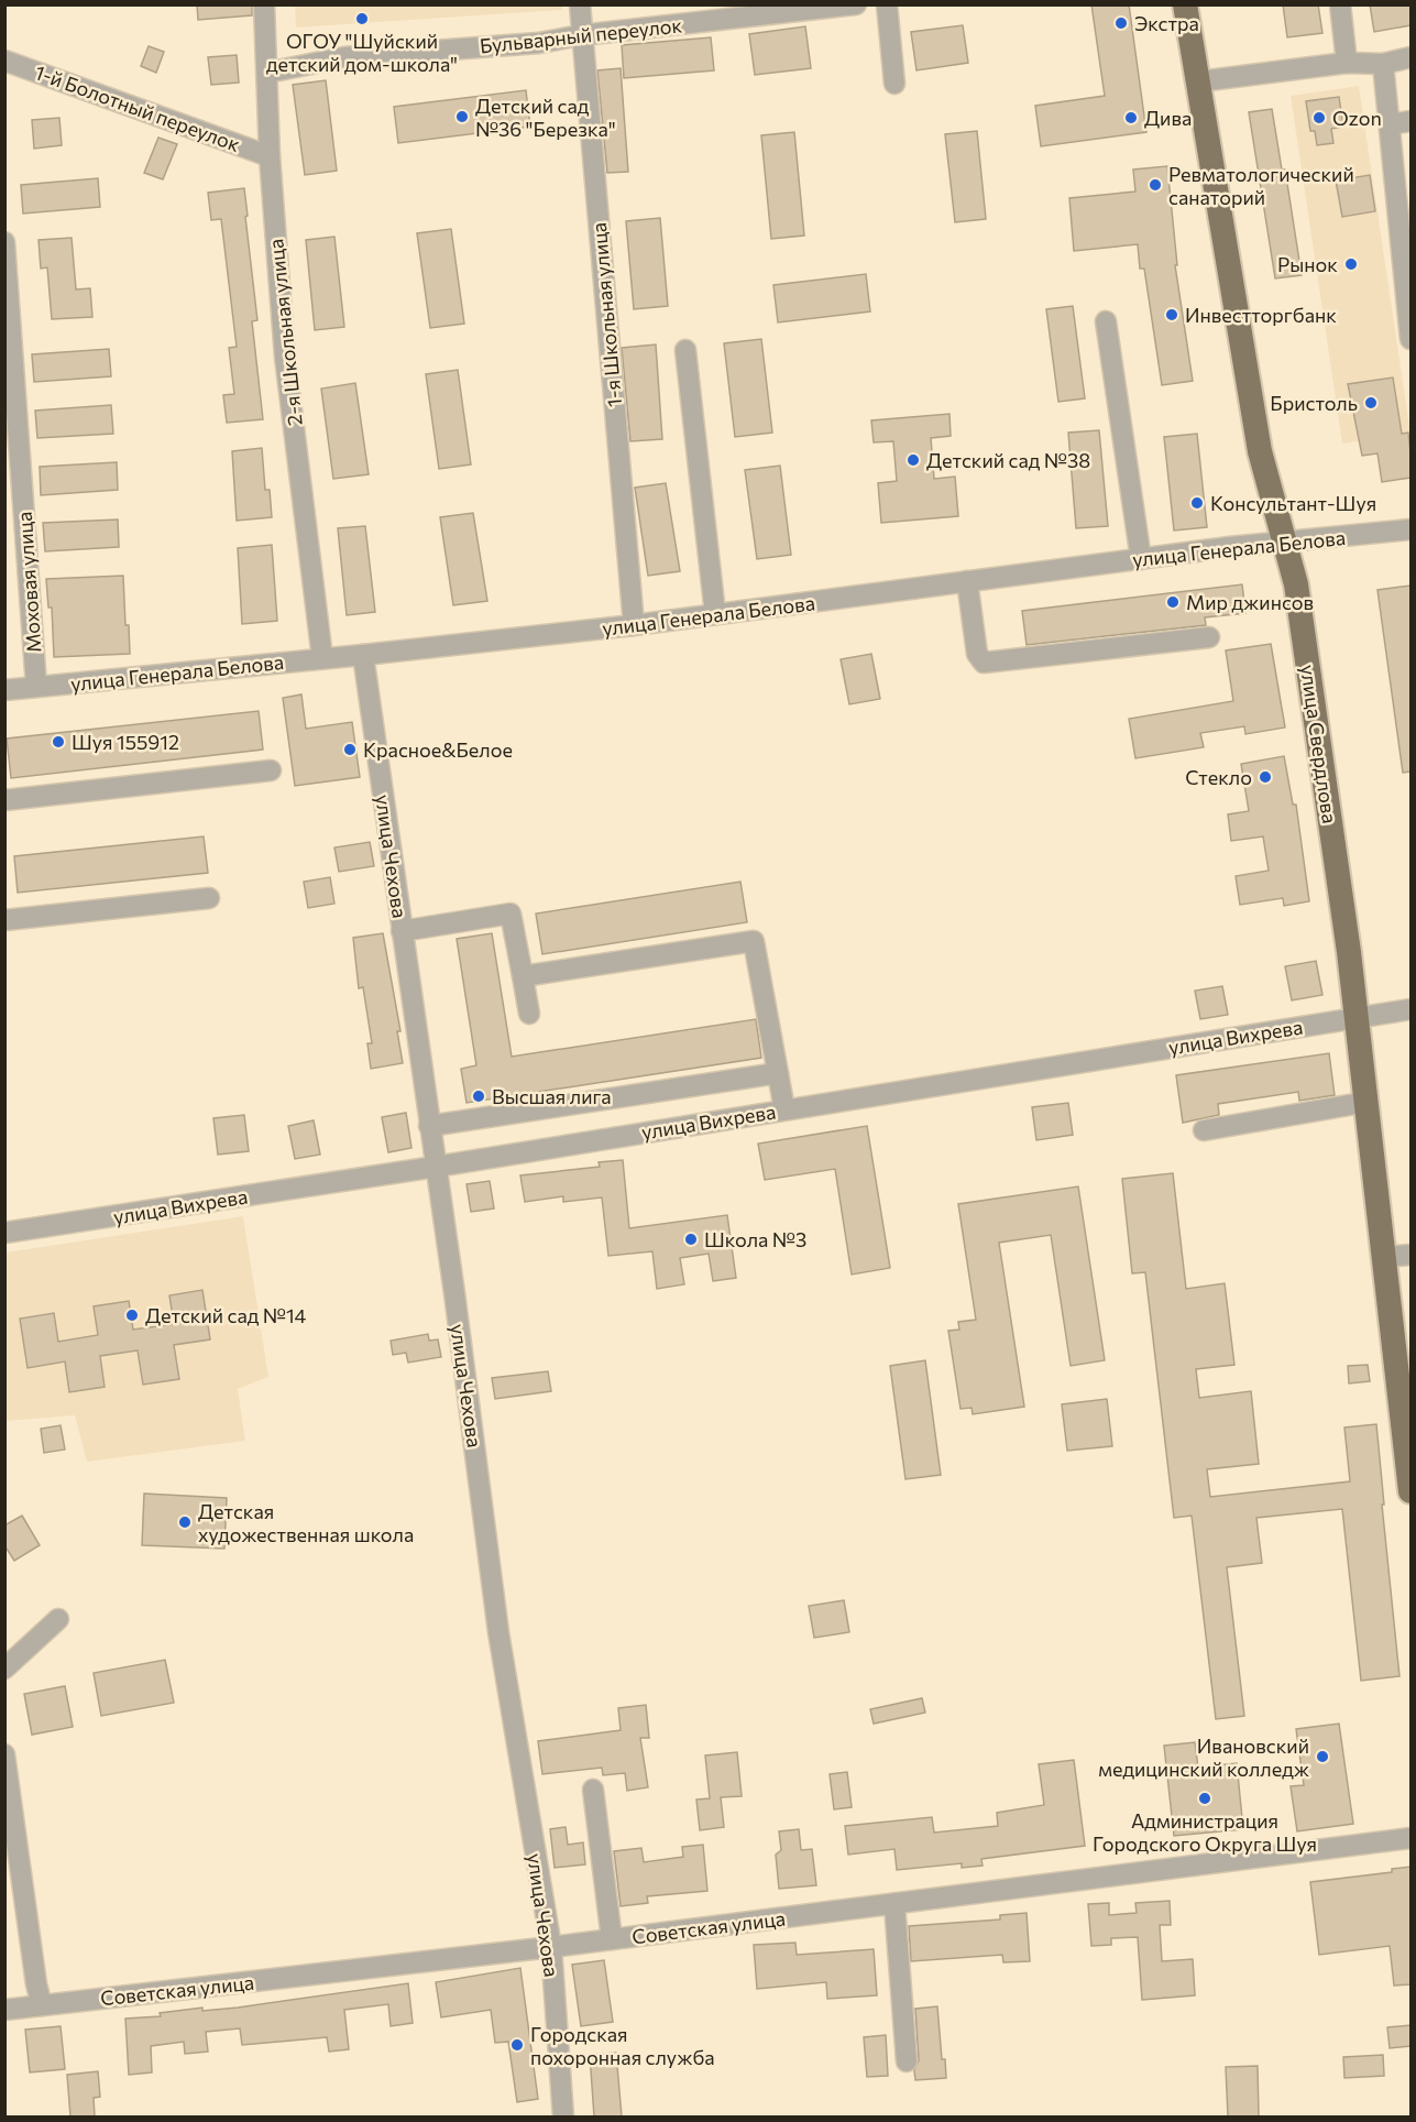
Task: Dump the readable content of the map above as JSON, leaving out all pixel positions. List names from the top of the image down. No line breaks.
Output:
{"streets":{"main road":["улица Свердлова"],"street":["Бульварный переулок","1-й Болотный переулок","1-я Школьная улица","2-я Школьная улица","улица Генерала Белова","Моховая улица","улица Чехова","улица Вихрева","Советская улица"]},"crossings":[["Бульварный переулок","1-я Школьная улица"],["Бульварный переулок","2-я Школьная улица"],["1-й Болотный переулок","2-я Школьная улица"],["1-я Школьная улица","улица Генерала Белова"],["2-я Школьная улица","улица Генерала Белова"],["улица Генерала Белова","Моховая улица"],["улица Генерала Белова","улица Свердлова"],["улица Генерала Белова","улица Чехова"],["улица Свердлова","улица Вихрева"],["улица Чехова","улица Вихрева"],["улица Чехова","Советская улица"]],"places":["ОГОУ \"Шуйский детский дом-школа\"","Экстра","Детский сад №36 \"Березка\"","Дива","Ozon","Ревматологический санаторий","Рынок","Инвестторгбанк","Бристоль","Детский сад №38","Консультант-Шуя","Мир джинсов","Шуя 155912","Красное&Белое","Стекло","Высшая лига","Школа №3","Детский сад №14","Детская художественная школа","Ивановский медицинский колледж","Администрация Городского Округа Шуя","Городская похоронная служба"]}
